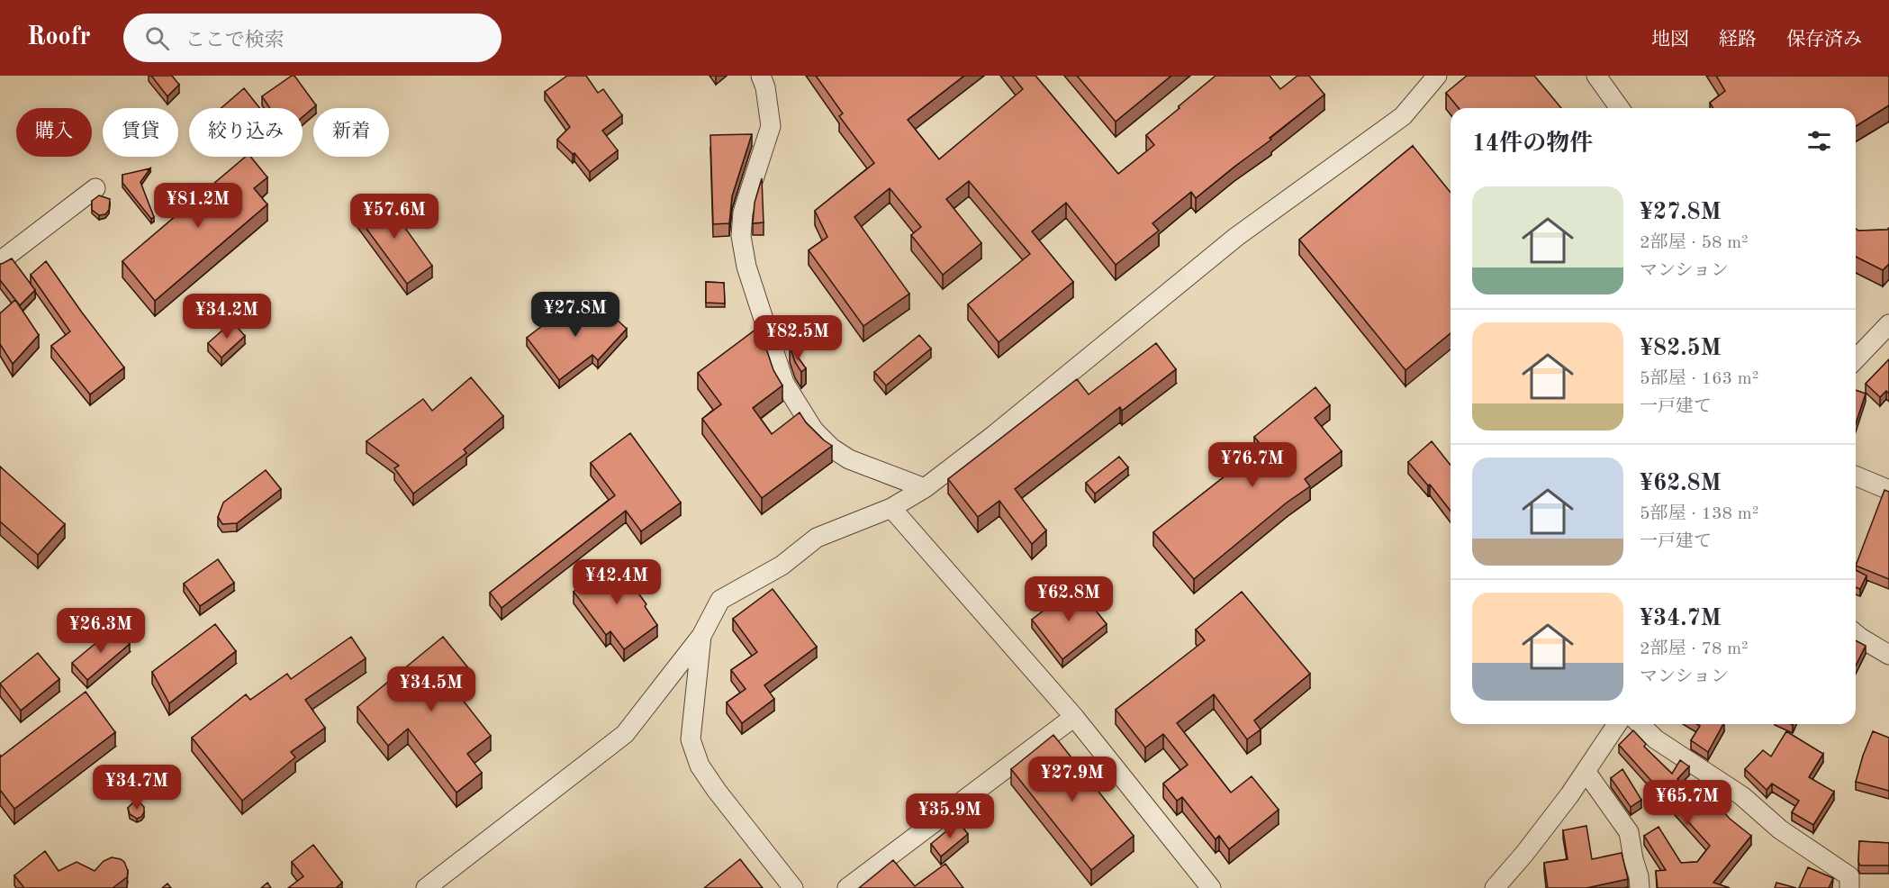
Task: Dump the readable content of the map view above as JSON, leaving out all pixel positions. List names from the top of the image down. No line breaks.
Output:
{"page":{"header":"Roofr","search":"ここで検索","nav":["地図","経路","保存済み"],"chip":["購入","賃貸","絞り込み","新着"],"heading":"14件の物件","list":[{"name":"¥27.8M","note":"2部屋 · 58 m² · マンション"},{"name":"¥82.5M","note":"5部屋 · 163 m² · 一戸建て"},{"name":"¥62.8M","note":"5部屋 · 138 m² · 一戸建て"},{"name":"¥34.7M","note":"2部屋 · 78 m² · マンション"}],"price":["¥81.2M","¥57.6M","¥27.8M","¥34.2M","¥82.5M","¥76.7M","¥42.4M","¥62.8M","¥26.3M","¥34.5M","¥27.9M","¥34.7M","¥65.7M","¥35.9M"]}}
